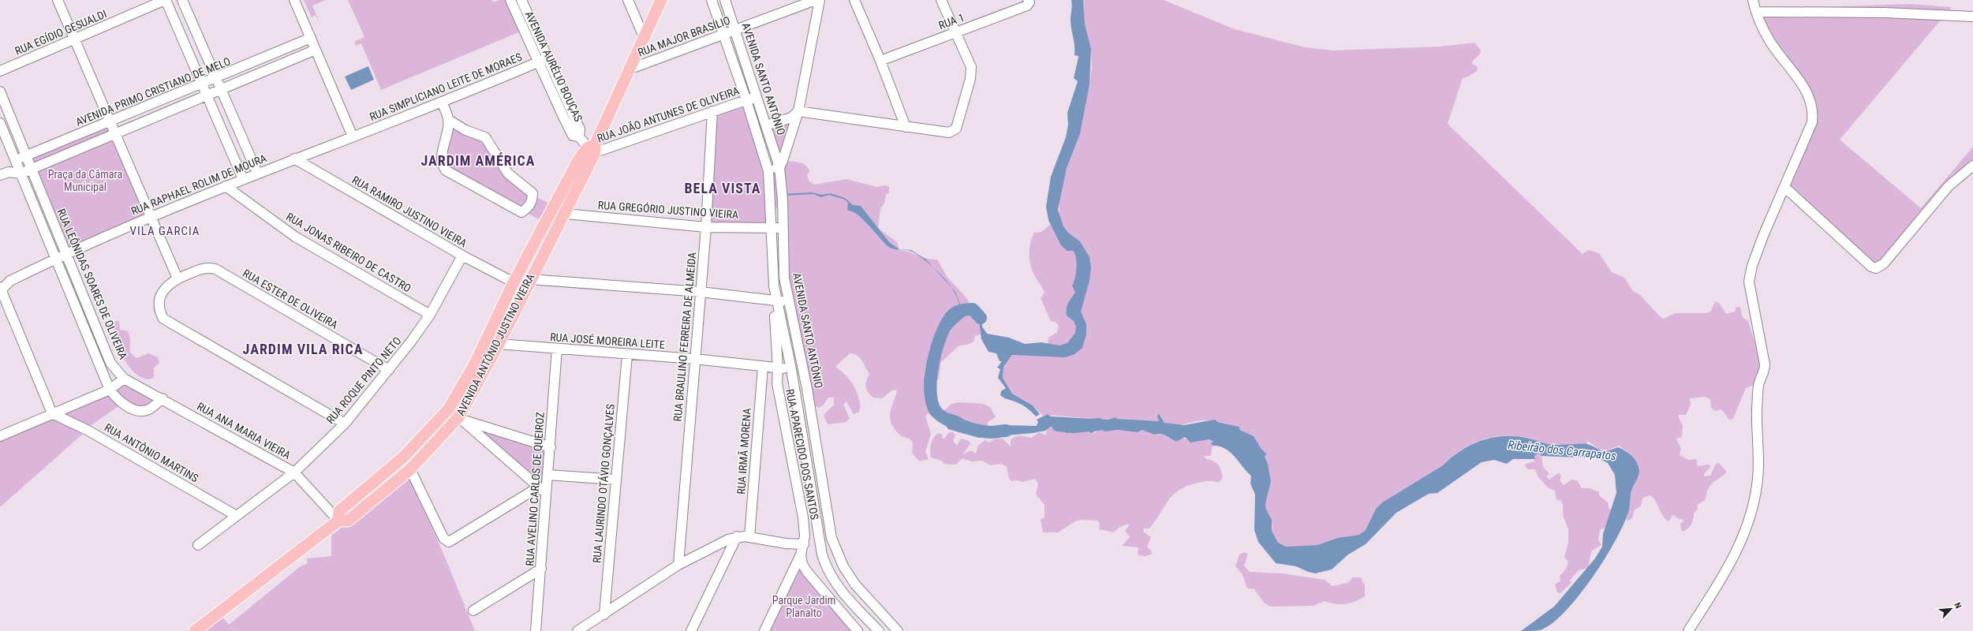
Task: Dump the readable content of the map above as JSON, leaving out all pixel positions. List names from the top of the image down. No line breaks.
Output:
{"streets":{"main road":["AVENIDA ANTÔNIO JUSTINO VIEIRA"],"street":["RUA 1","RUA EGÍDIO GESUALDI","RUA MAJOR BRASÍLIO","AVENIDA AURÉLIO BOUÇAS","AVENIDA SANTO ANTÔNIO","RUA SIMPLICIANO LEITE DE MORAES","AVENIDA PRIMO CRISTIANO DE MELO","RUA JOÃO ANTUNES DE OLIVEIRA","RUA RAPHAEL ROLIM DE MOURA","RUA GREGÓRIO JUSTINO VIEIRA","RUA RAMIRO JUSTINO VIEIRA","RUA JONAS RIBEIRO DE CASTRO","RUA LEÔNIDAS SOARES DE OLIVEIRA","RUA ESTER DE OLIVEIRA","RUA BRAULINO FERREIRA DE ALMEIDA","RUA JOSÉ MOREIRA LEITE","RUA ROQUE PINTO NETO","RUA ANA MARIA VIEIRA","RUA IRMÃ MORENA","RUA ANTÔNIO MARTINS","RUA APARECIDO DOS SANTOS","RUA LAURINDO OTÁVIO GONÇALVES","RUA AVELINO CARLOS DE QUEIROZ"]},"crossings":[["RUA MAJOR BRASÍLIO","AVENIDA SANTO ANTÔNIO"],["RUA MAJOR BRASÍLIO","AVENIDA ANTÔNIO JUSTINO VIEIRA"],["AVENIDA AURÉLIO BOUÇAS","RUA SIMPLICIANO LEITE DE MORAES"],["AVENIDA AURÉLIO BOUÇAS","RUA JOÃO ANTUNES DE OLIVEIRA"],["AVENIDA AURÉLIO BOUÇAS","AVENIDA ANTÔNIO JUSTINO VIEIRA"],["AVENIDA SANTO ANTÔNIO","RUA JOÃO ANTUNES DE OLIVEIRA"],["AVENIDA SANTO ANTÔNIO","RUA GREGÓRIO JUSTINO VIEIRA"],["AVENIDA SANTO ANTÔNIO","RUA JOSÉ MOREIRA LEITE"],["AVENIDA SANTO ANTÔNIO","RUA APARECIDO DOS SANTOS"],["RUA SIMPLICIANO LEITE DE MORAES","RUA RAPHAEL ROLIM DE MOURA"],["AVENIDA PRIMO CRISTIANO DE MELO","RUA LEÔNIDAS SOARES DE OLIVEIRA"],["RUA JOÃO ANTUNES DE OLIVEIRA","RUA BRAULINO FERREIRA DE ALMEIDA"],["RUA JOÃO ANTUNES DE OLIVEIRA","AVENIDA ANTÔNIO JUSTINO VIEIRA"],["RUA RAPHAEL ROLIM DE MOURA","RUA RAMIRO JUSTINO VIEIRA"],["RUA RAPHAEL ROLIM DE MOURA","RUA JONAS RIBEIRO DE CASTRO"],["RUA RAPHAEL ROLIM DE MOURA","RUA LEÔNIDAS SOARES DE OLIVEIRA"],["RUA GREGÓRIO JUSTINO VIEIRA","RUA BRAULINO FERREIRA DE ALMEIDA"],["RUA GREGÓRIO JUSTINO VIEIRA","AVENIDA ANTÔNIO JUSTINO VIEIRA"],["RUA RAMIRO JUSTINO VIEIRA","AVENIDA ANTÔNIO JUSTINO VIEIRA"],["RUA RAMIRO JUSTINO VIEIRA","RUA ROQUE PINTO NETO"],["RUA JONAS RIBEIRO DE CASTRO","RUA ROQUE PINTO NETO"],["RUA LEÔNIDAS SOARES DE OLIVEIRA","RUA ANA MARIA VIEIRA"],["RUA ESTER DE OLIVEIRA","RUA ROQUE PINTO NETO"],["RUA BRAULINO FERREIRA DE ALMEIDA","RUA JOSÉ MOREIRA LEITE"],["RUA JOSÉ MOREIRA LEITE","AVENIDA ANTÔNIO JUSTINO VIEIRA"],["RUA JOSÉ MOREIRA LEITE","RUA IRMÃ MORENA"],["RUA JOSÉ MOREIRA LEITE","RUA APARECIDO DOS SANTOS"],["RUA JOSÉ MOREIRA LEITE","RUA LAURINDO OTÁVIO GONÇALVES"],["RUA JOSÉ MOREIRA LEITE","RUA AVELINO CARLOS DE QUEIROZ"],["AVENIDA ANTÔNIO JUSTINO VIEIRA","RUA ANA MARIA VIEIRA"],["RUA ROQUE PINTO NETO","RUA ANA MARIA VIEIRA"],["RUA ROQUE PINTO NETO","RUA ANTÔNIO MARTINS"]],"districts":["JARDIM AMÉRICA","BELA VISTA","VILA GARCIA","JARDIM VILA RICA"],"water":["Ribeirão dos Carrapatos"],"parks":["Praça da Câmara Municipal","Parque Jardim Planalto"],"north":"top right"}
